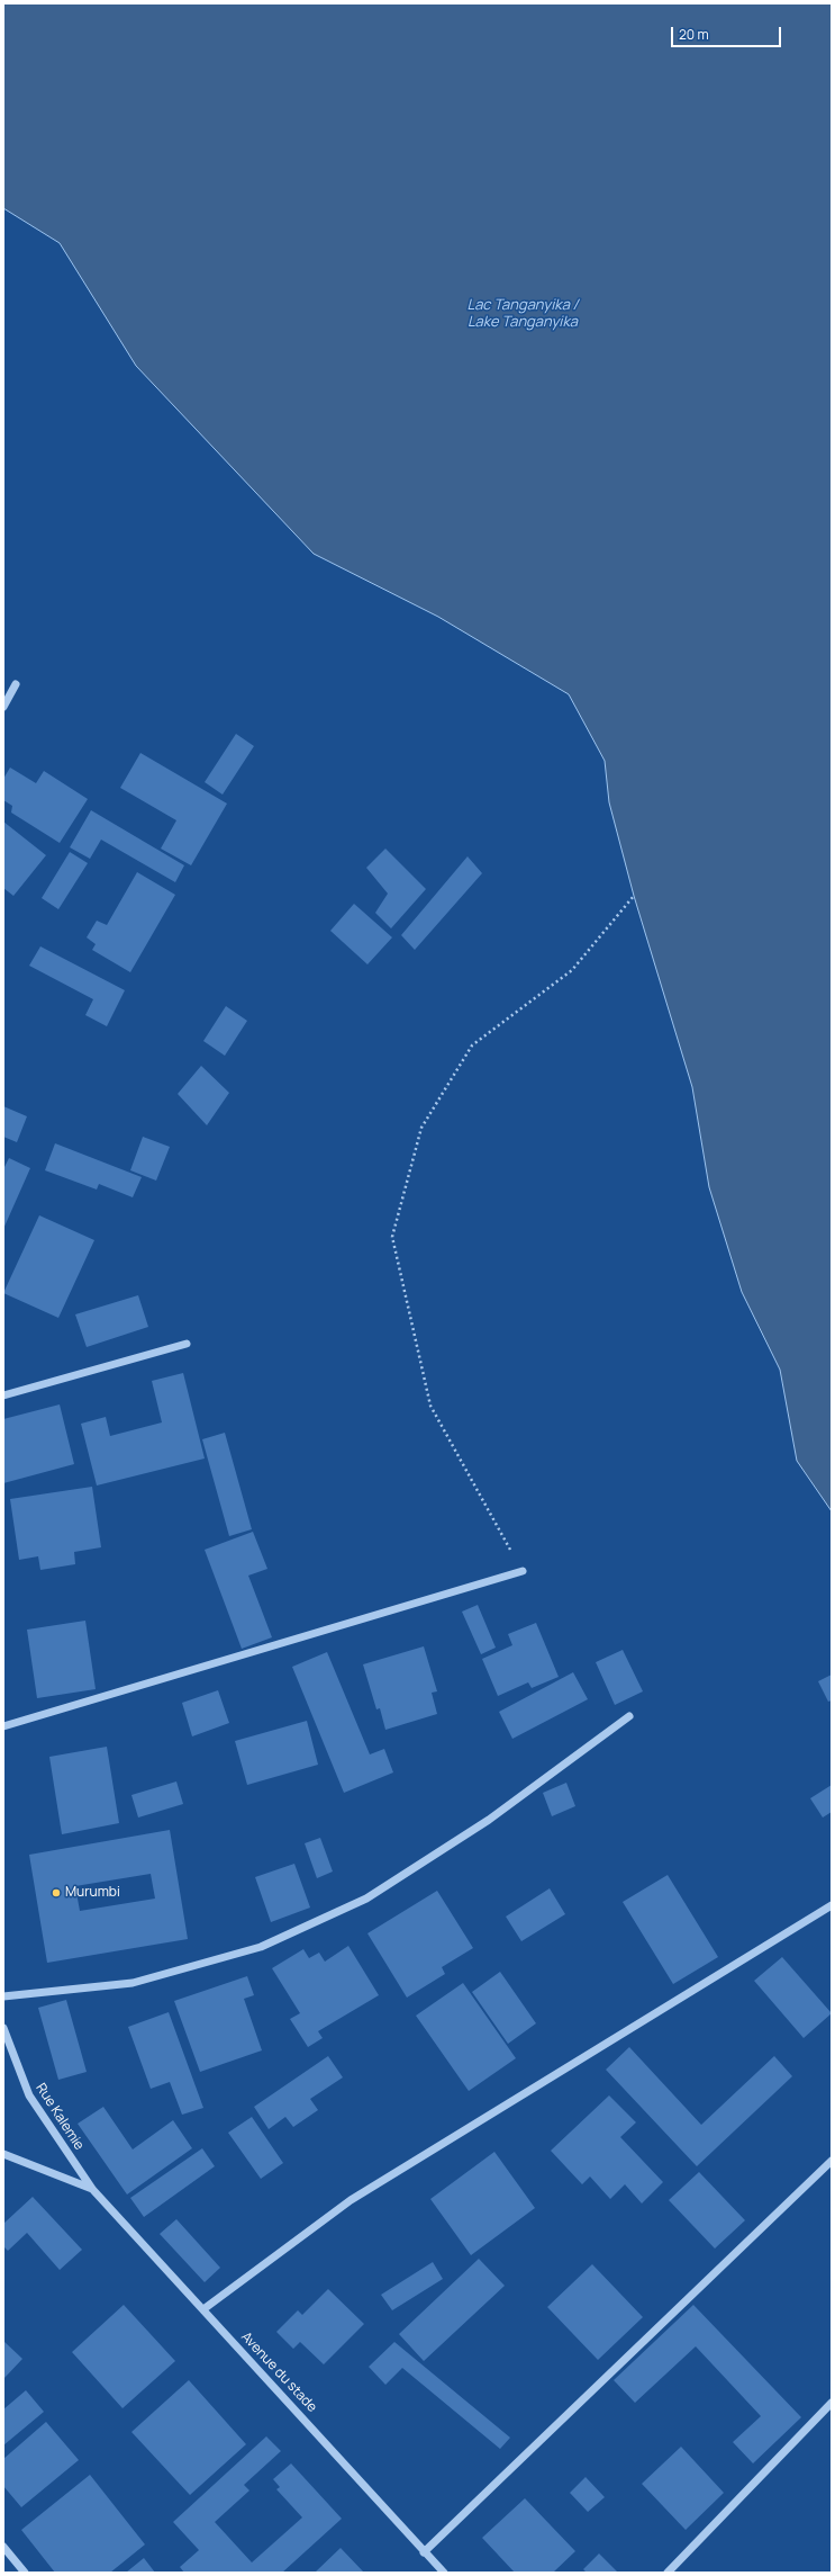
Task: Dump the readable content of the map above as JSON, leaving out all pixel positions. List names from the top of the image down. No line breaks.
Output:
{"streets":{"street":["Rue Kalemie","Avenue du stade"]},"crossings":[["Rue Kalemie","Avenue du stade"]],"water":["Lac Tanganyika / Lake Tanganyika"],"places":["Murumbi"],"scale_bar":"20 m"}
